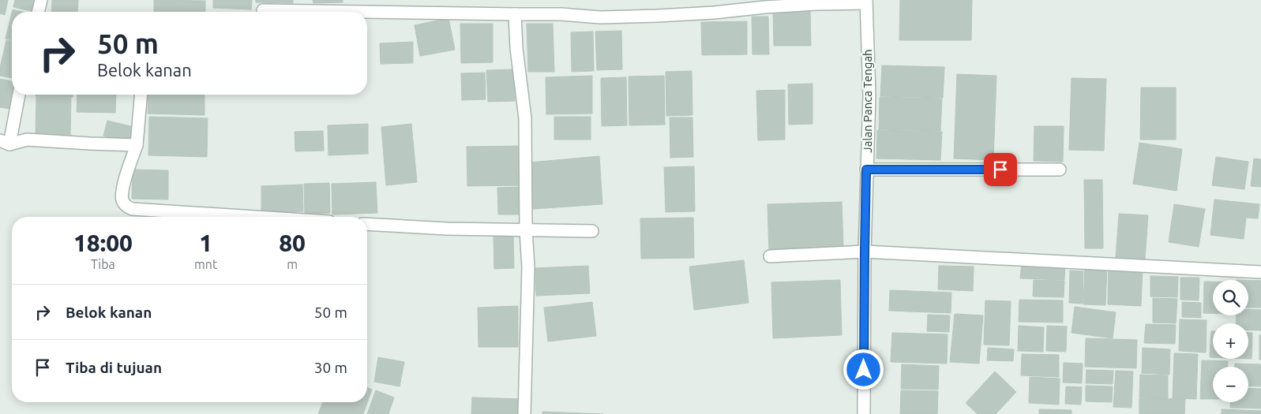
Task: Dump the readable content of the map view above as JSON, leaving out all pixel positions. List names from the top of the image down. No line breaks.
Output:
{"streets":{"street":["Jalan Panca Tengah"]},"page":{"turn":["50 m","Belok kanan"],"eta":["18:00","Tiba","1","mnt","80","m"],"map_buttons":["+","−"],"list":[{"name":"Belok kanan","value":"50 m"},{"name":"Tiba di tujuan","value":"30 m"}]}}
